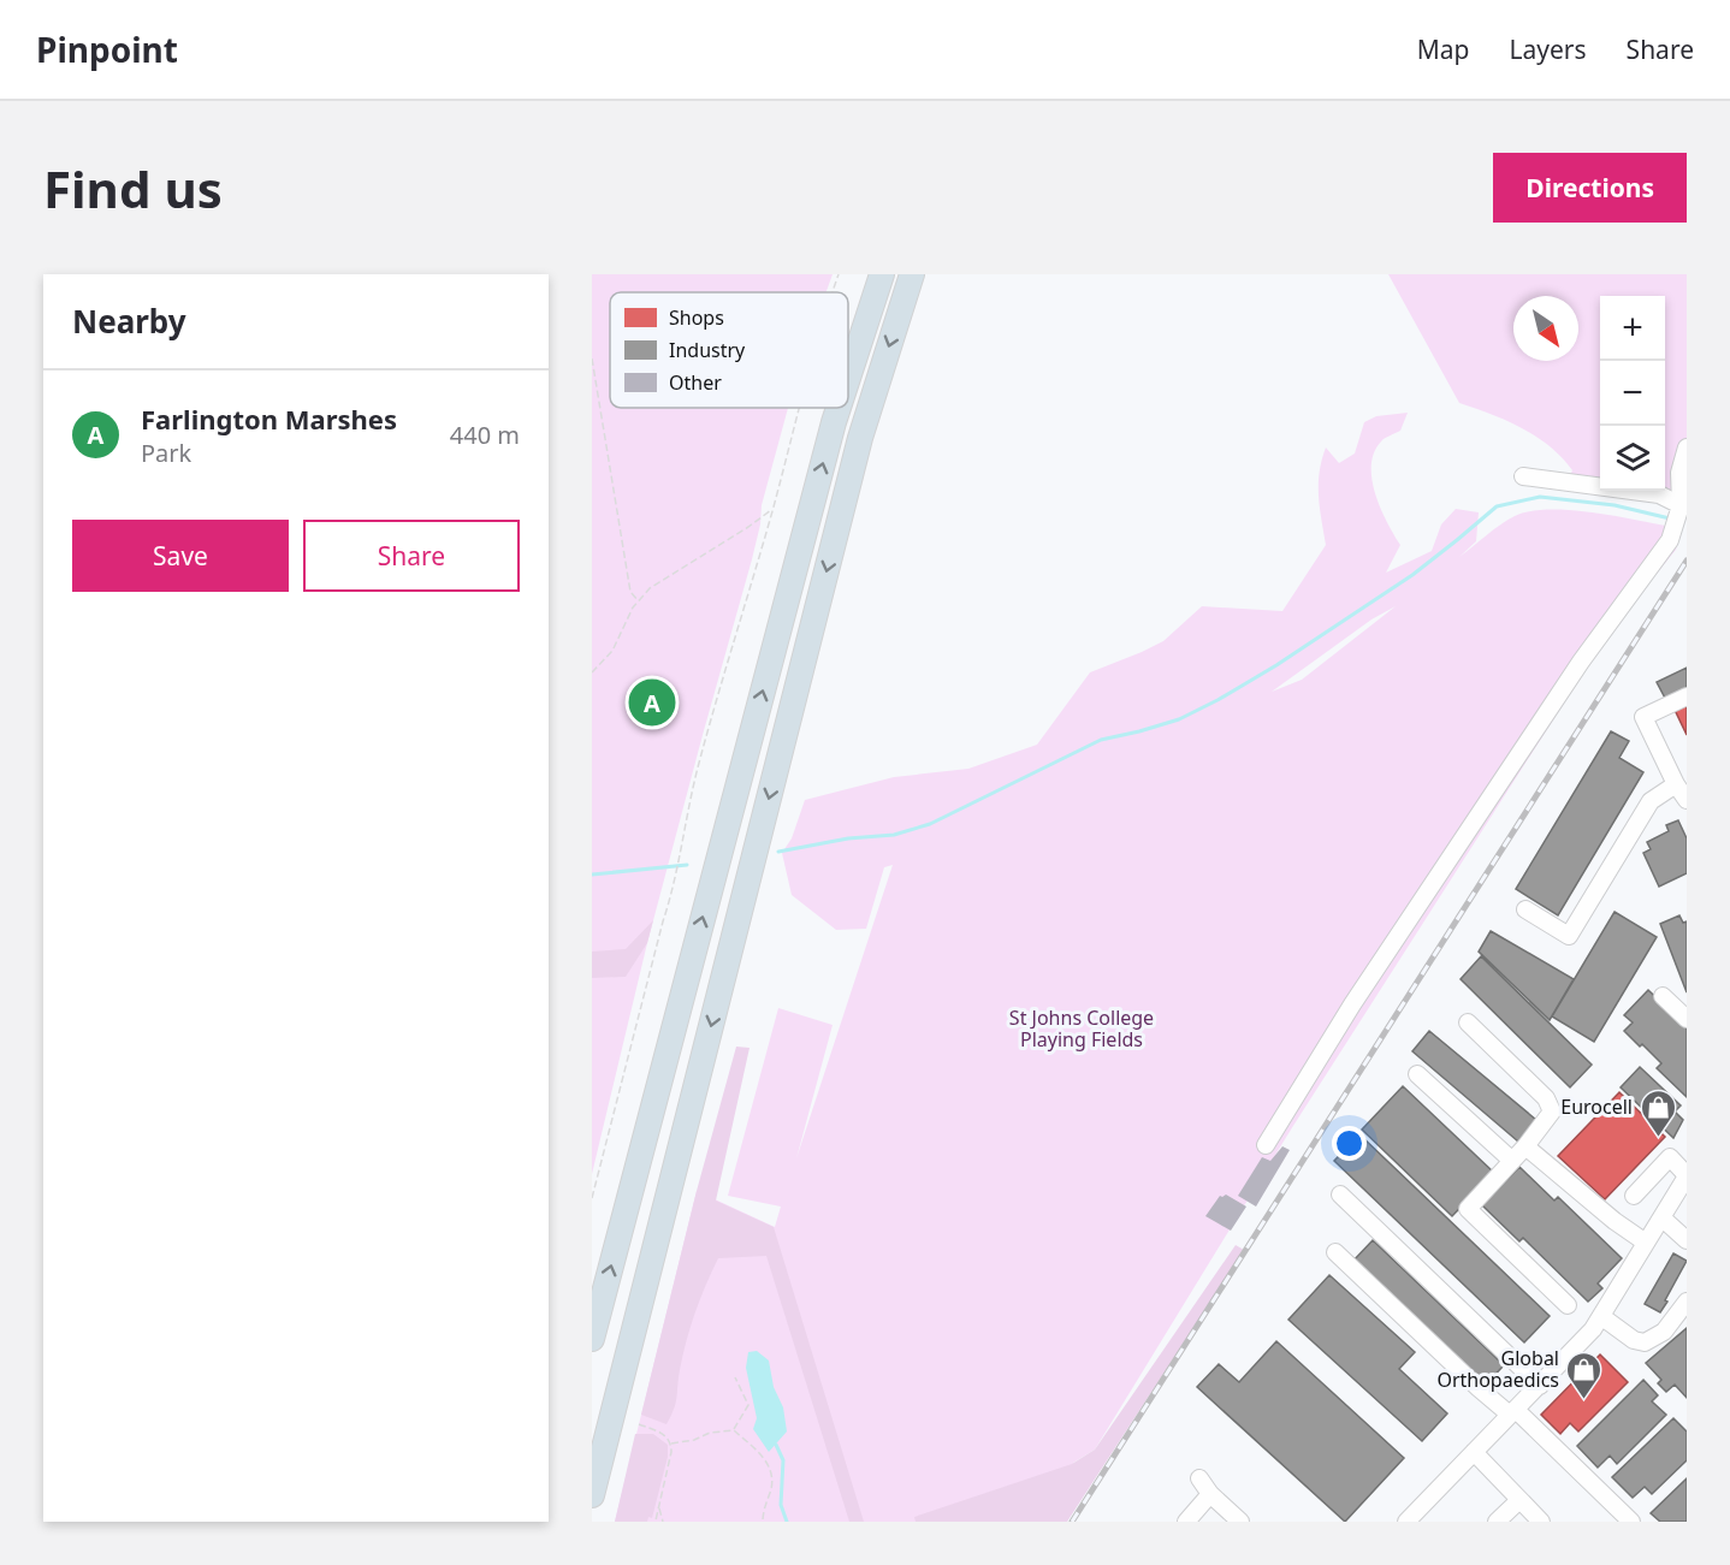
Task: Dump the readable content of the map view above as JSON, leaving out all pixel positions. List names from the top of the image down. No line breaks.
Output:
{"parks":["St Johns College Playing Fields"],"places":{"shop":["Eurocell","Global Orthopaedics"]},"legend":["Shops","Industry","Other"],"north":"bottom right","page":{"header":"Pinpoint","nav":["Map","Layers","Share"],"buttons":["Directions",["Save","Share"]],"title":"Find us","heading":"Nearby","map_buttons":["+","−"],"list":[{"mark":"A","name":"Farlington Marshes","note":"Park","value":"440 m"}],"pins":"A"}}
